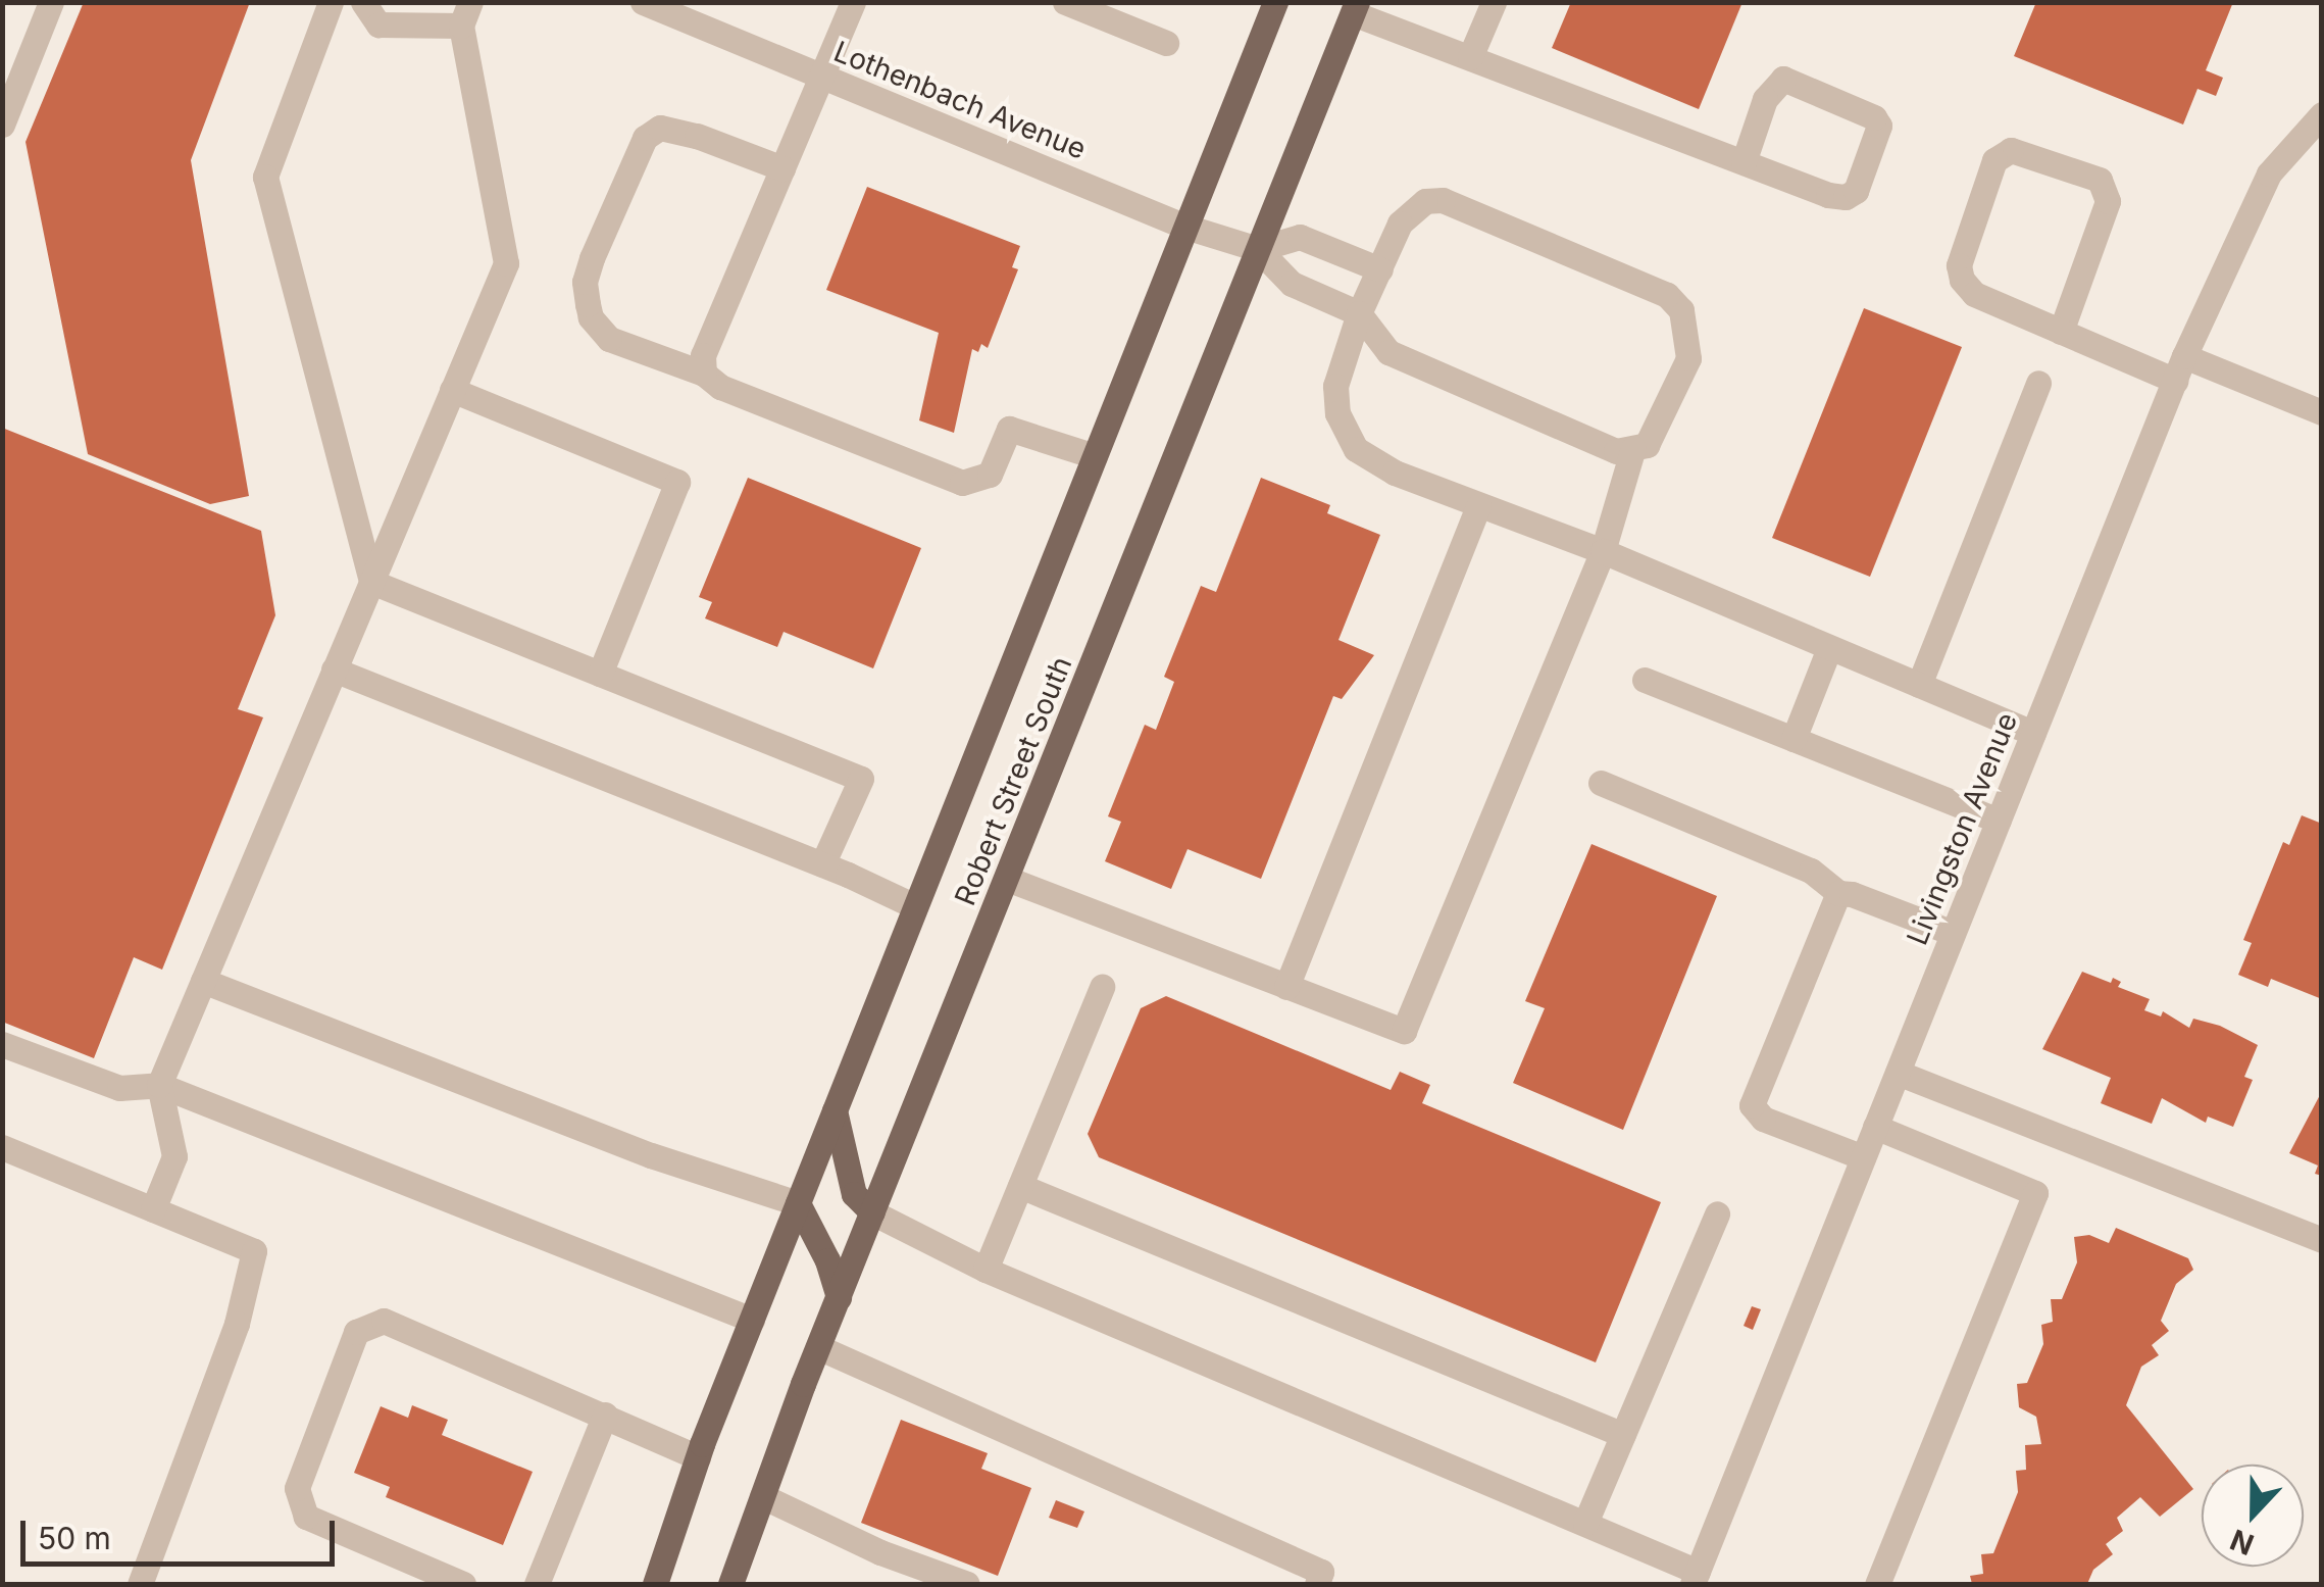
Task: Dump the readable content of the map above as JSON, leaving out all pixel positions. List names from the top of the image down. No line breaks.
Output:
{"streets":{"main road":["Robert Street South"],"street":["Lothenbach Avenue","Livingston Avenue"]},"crossings":[["Lothenbach Avenue","Robert Street South"]],"scale_bar":"50 m","north":"bottom"}
